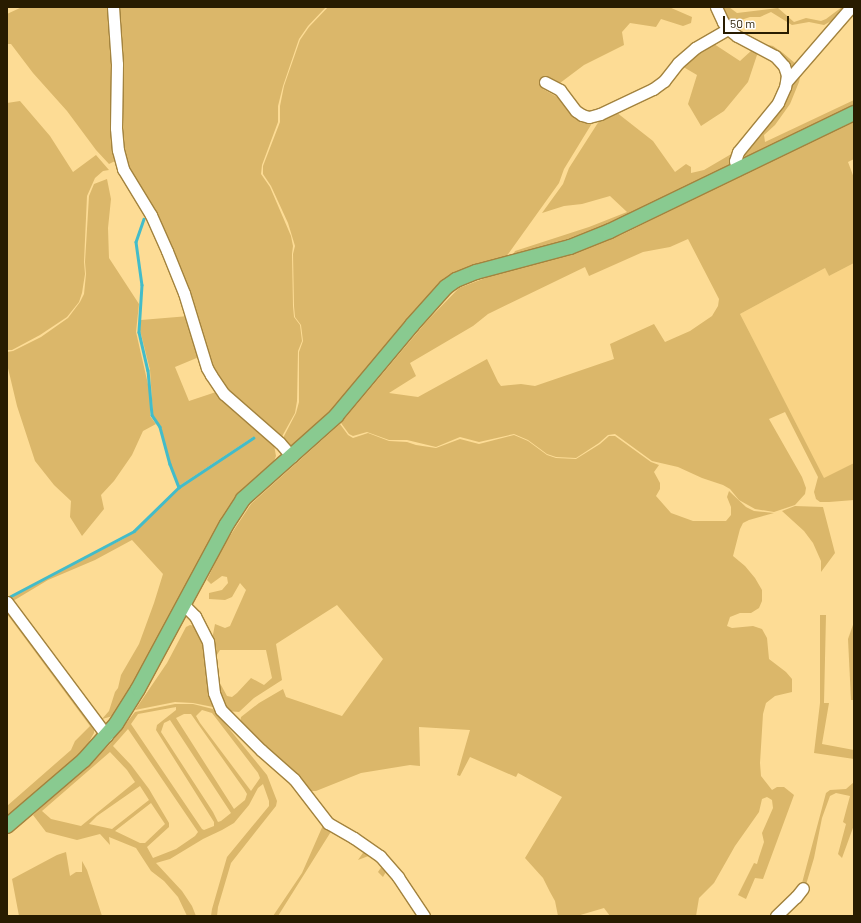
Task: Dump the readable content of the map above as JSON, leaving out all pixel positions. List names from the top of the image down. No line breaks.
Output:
{"scale_bar":"50 m"}
